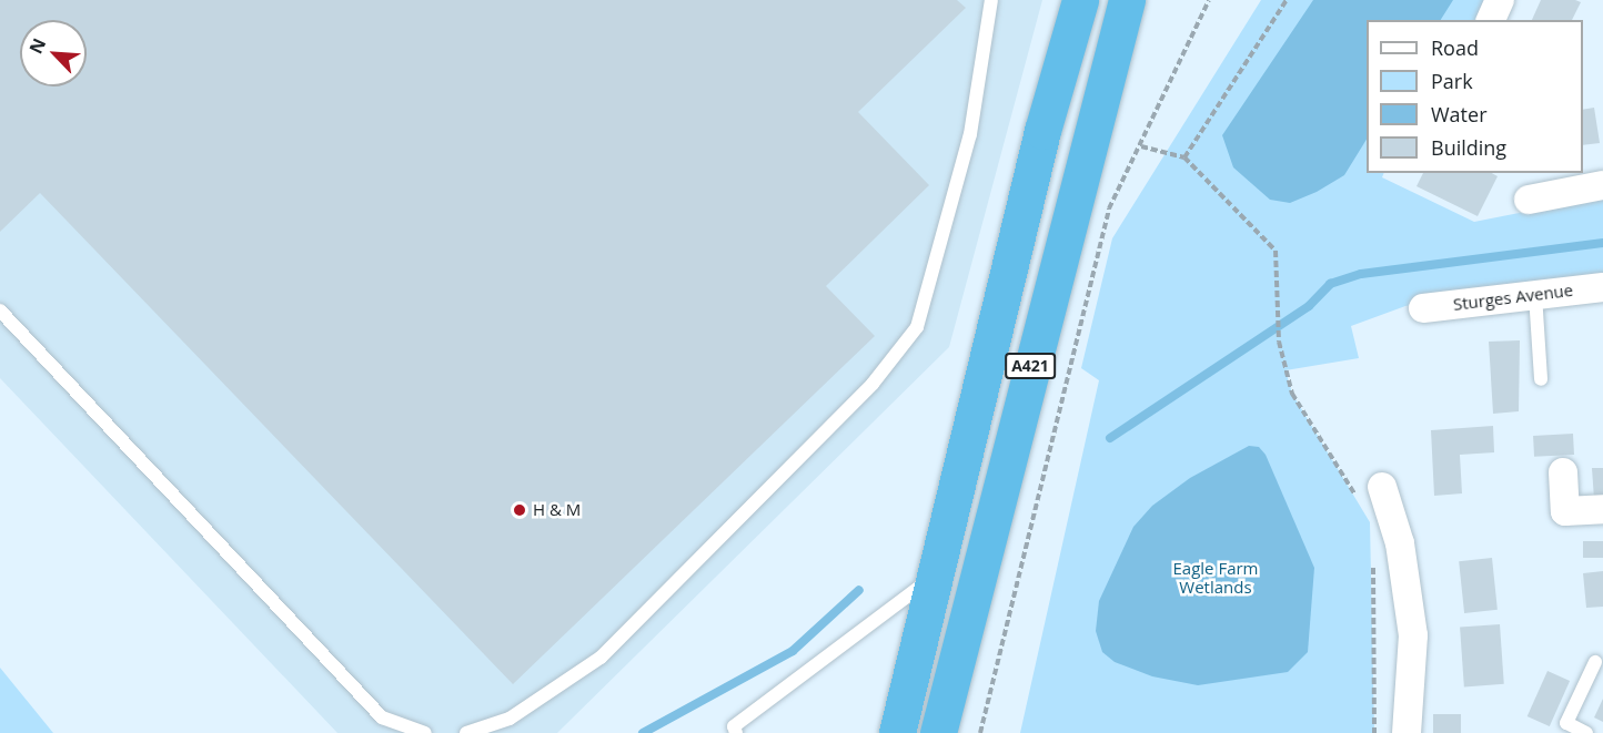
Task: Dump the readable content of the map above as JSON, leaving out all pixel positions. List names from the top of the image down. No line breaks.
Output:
{"streets":{"highway":["A421"],"street":["Sturges Avenue"]},"parks":["Eagle Farm Wetlands"],"places":["H & M"],"legend":["Road","Park","Water","Building"],"north":"top left"}
